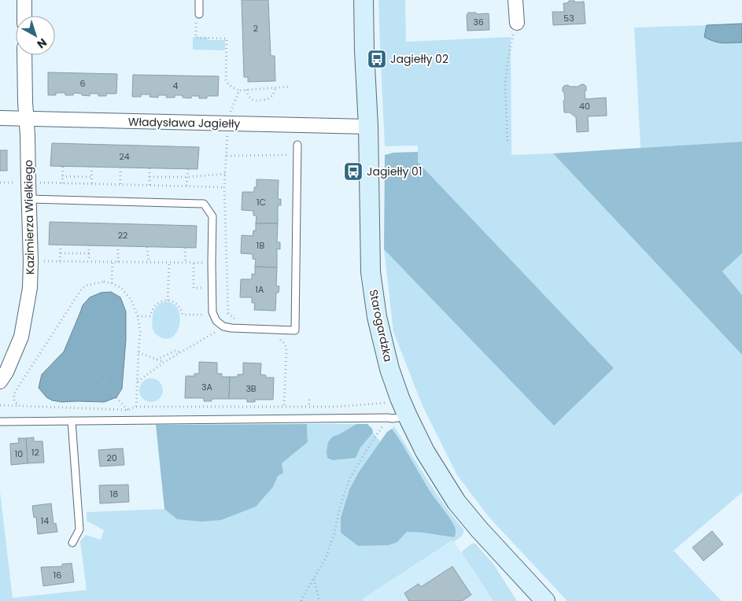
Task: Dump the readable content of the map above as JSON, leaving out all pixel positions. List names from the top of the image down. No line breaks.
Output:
{"streets":{"main road":["Starogardzka"],"street":["Władysława Jagiełły","Kazimierza Wielkiego"]},"crossings":[["Władysława Jagiełły","Kazimierza Wielkiego"],["Władysława Jagiełły","Starogardzka"]],"places":{"bus stop":["Jagiełły 02","Jagiełły 01"]},"house_numbers":["53","36","2","6","4","40","24","1C","22","1B","1A","3A","3B","12","10","20","18","14","16"],"north":"bottom right"}
